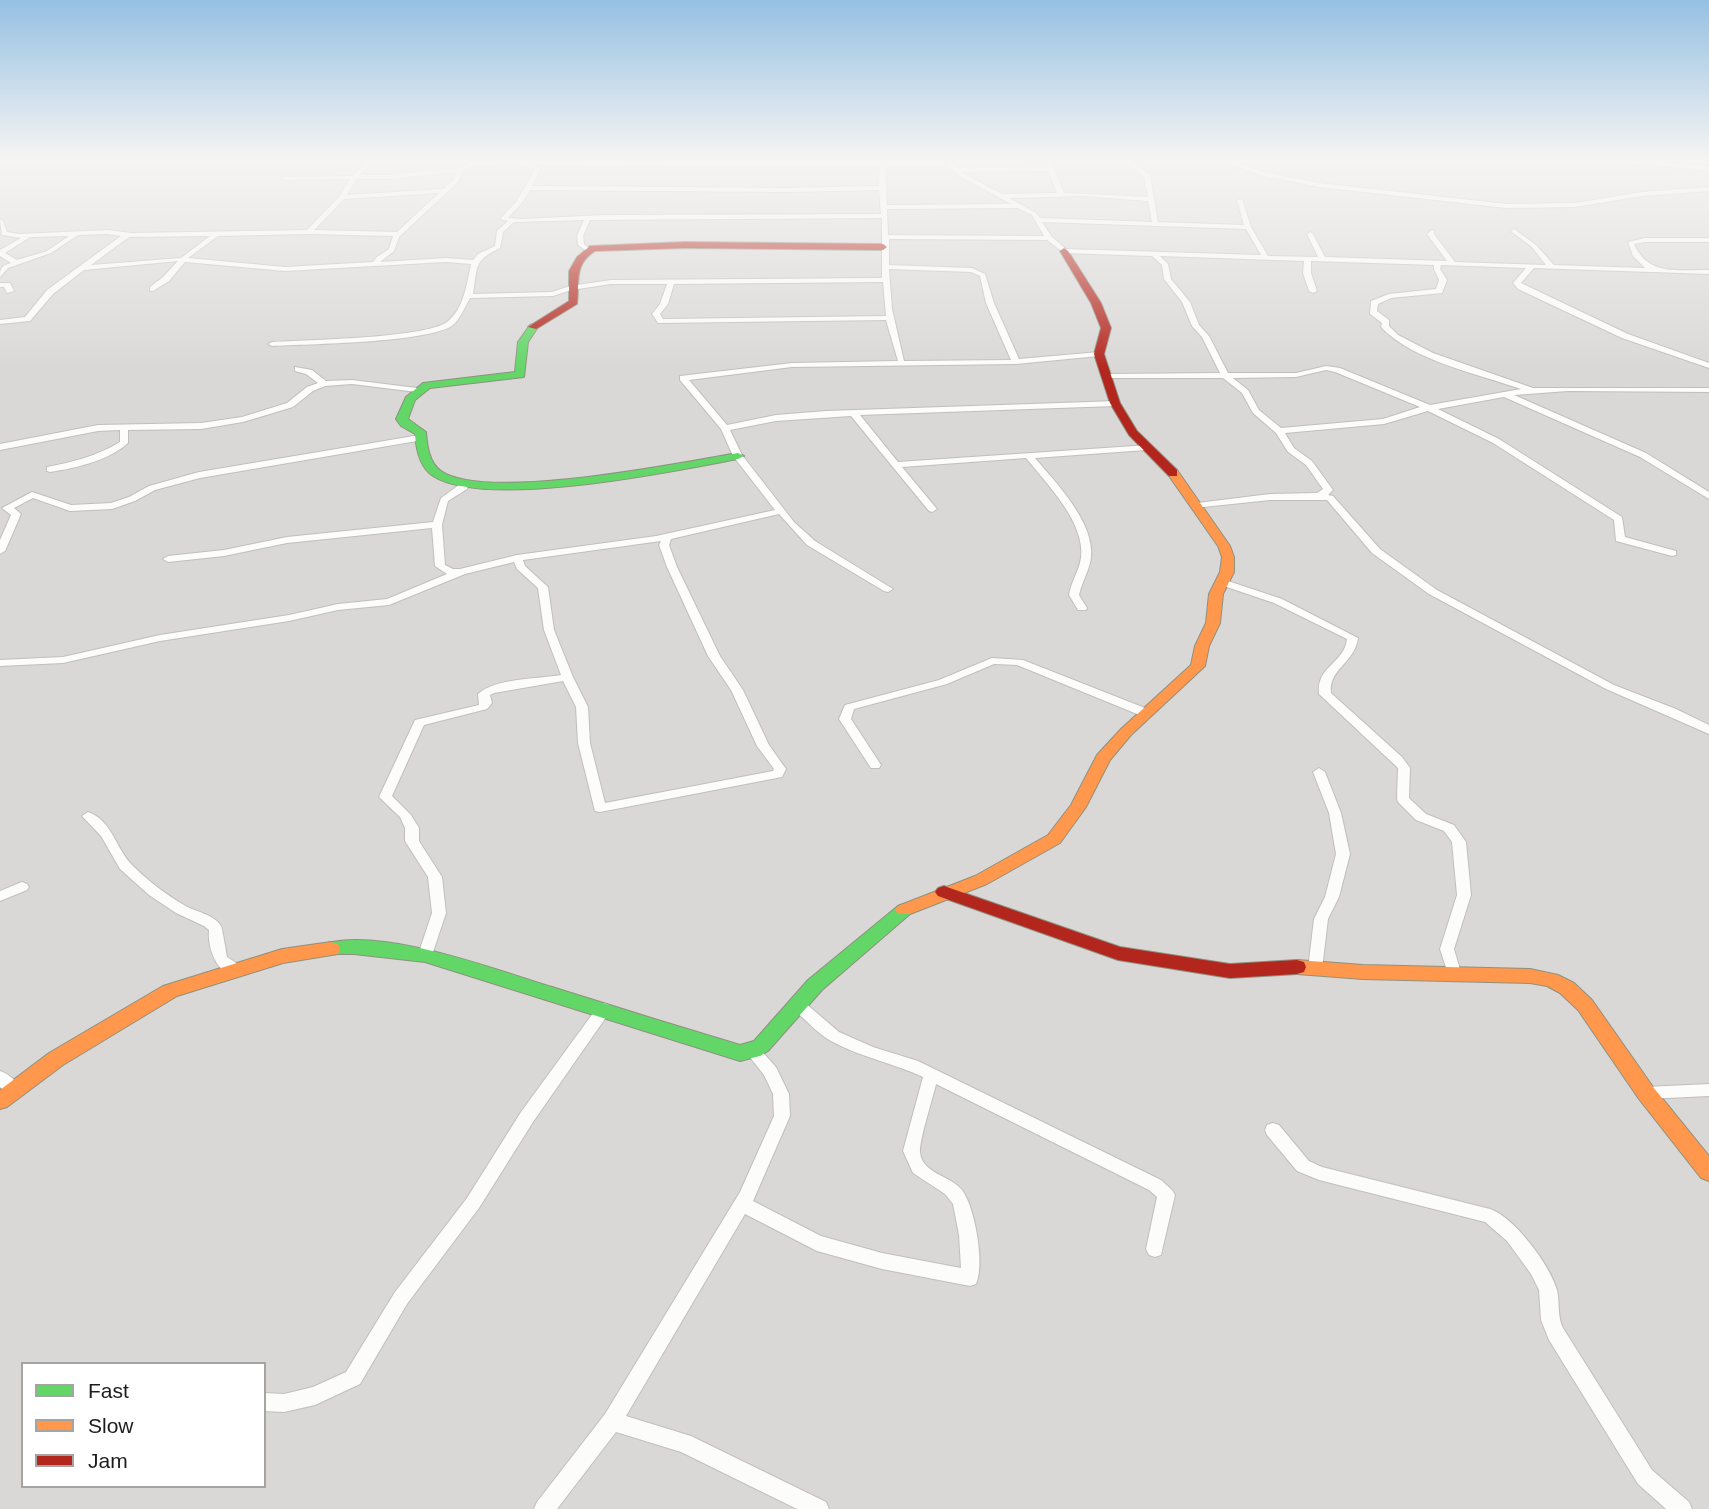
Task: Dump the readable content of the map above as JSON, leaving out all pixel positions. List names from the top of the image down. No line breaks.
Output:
{"legend":["Fast","Slow","Jam"]}
